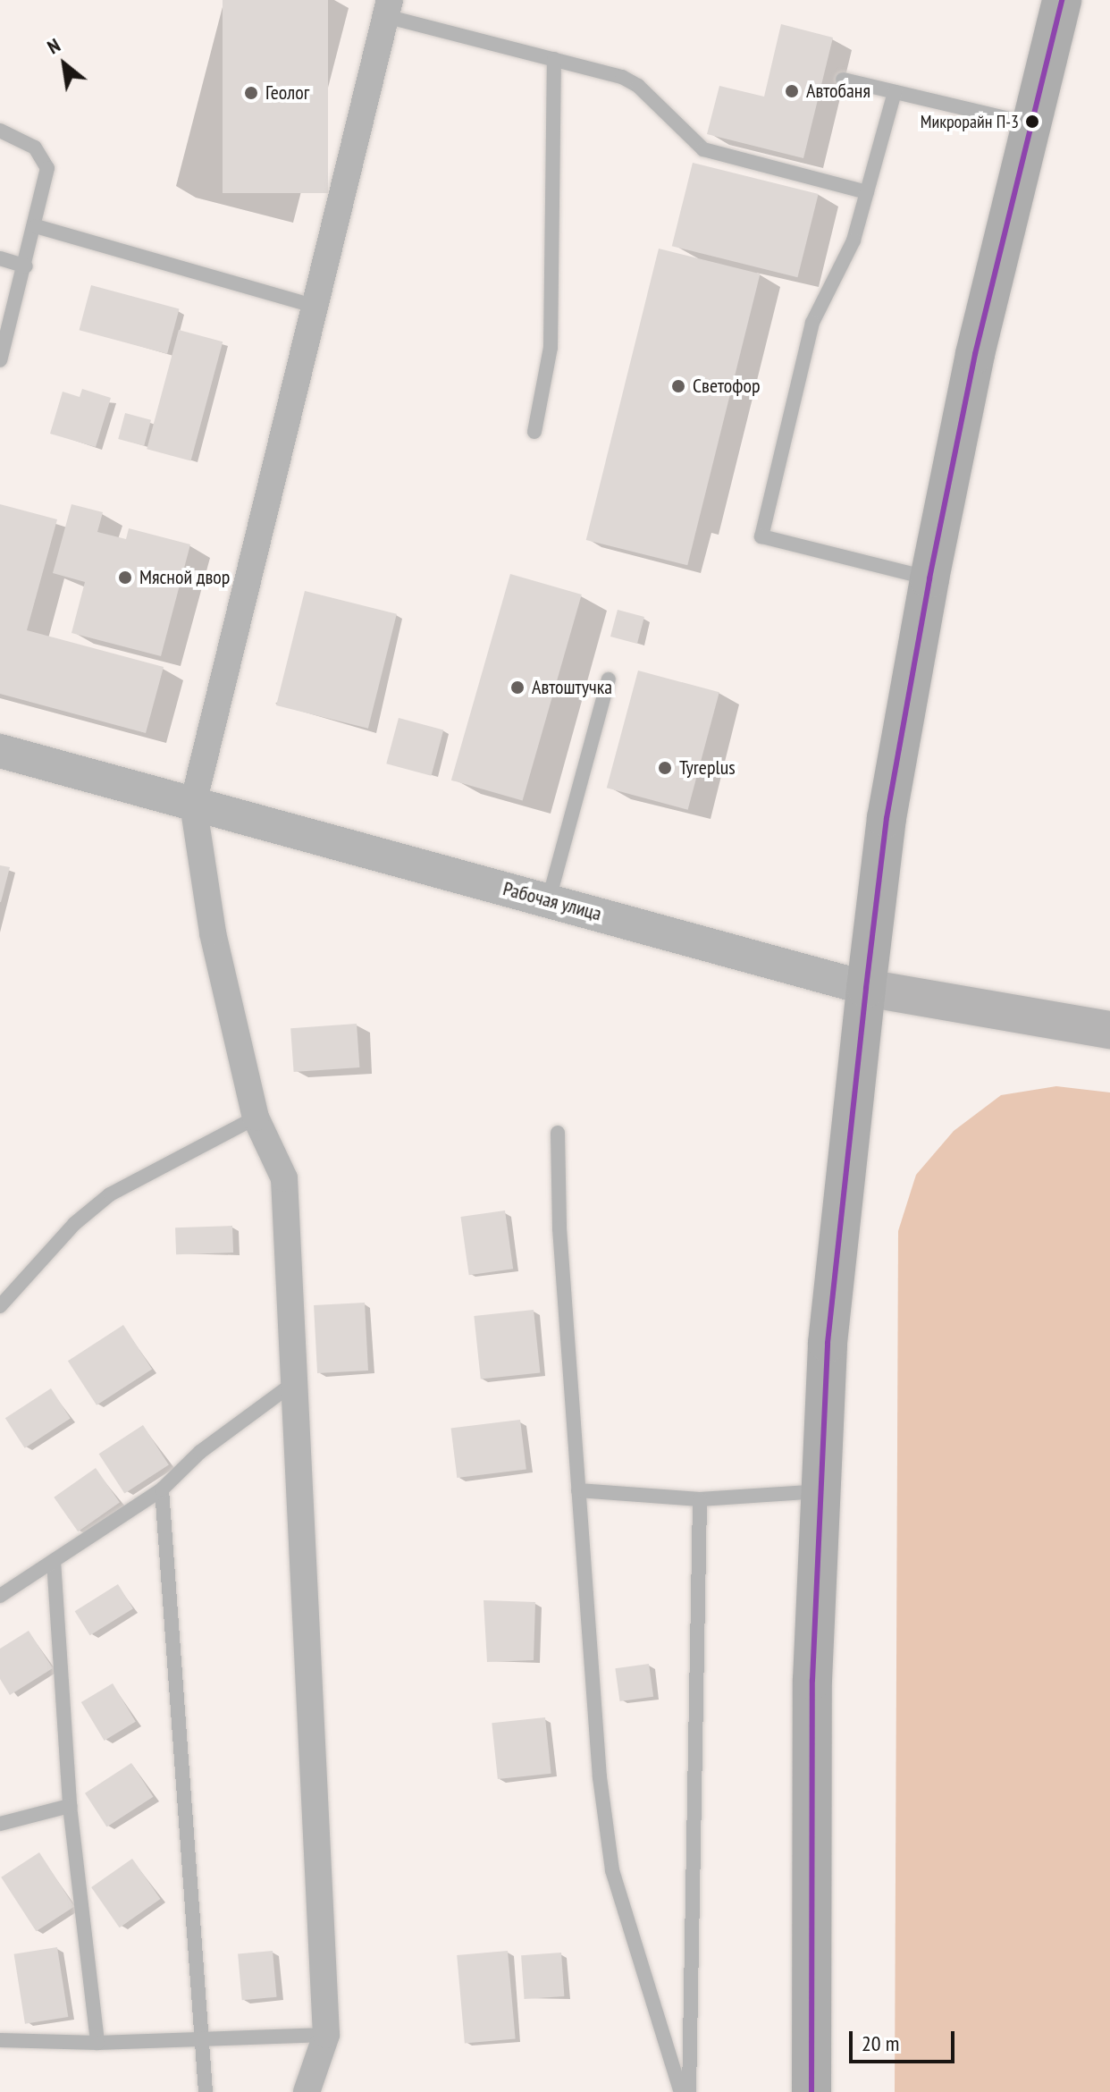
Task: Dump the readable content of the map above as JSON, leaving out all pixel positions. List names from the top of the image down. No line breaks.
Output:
{"streets":{"main road":["Рабочая улица"]},"places":["Автобаня","Геолог","Микрорайн П-3","Светофор","Мясной двор","Автоштучка","Tyreplus"],"scale_bar":"20 m","north":"top left"}
